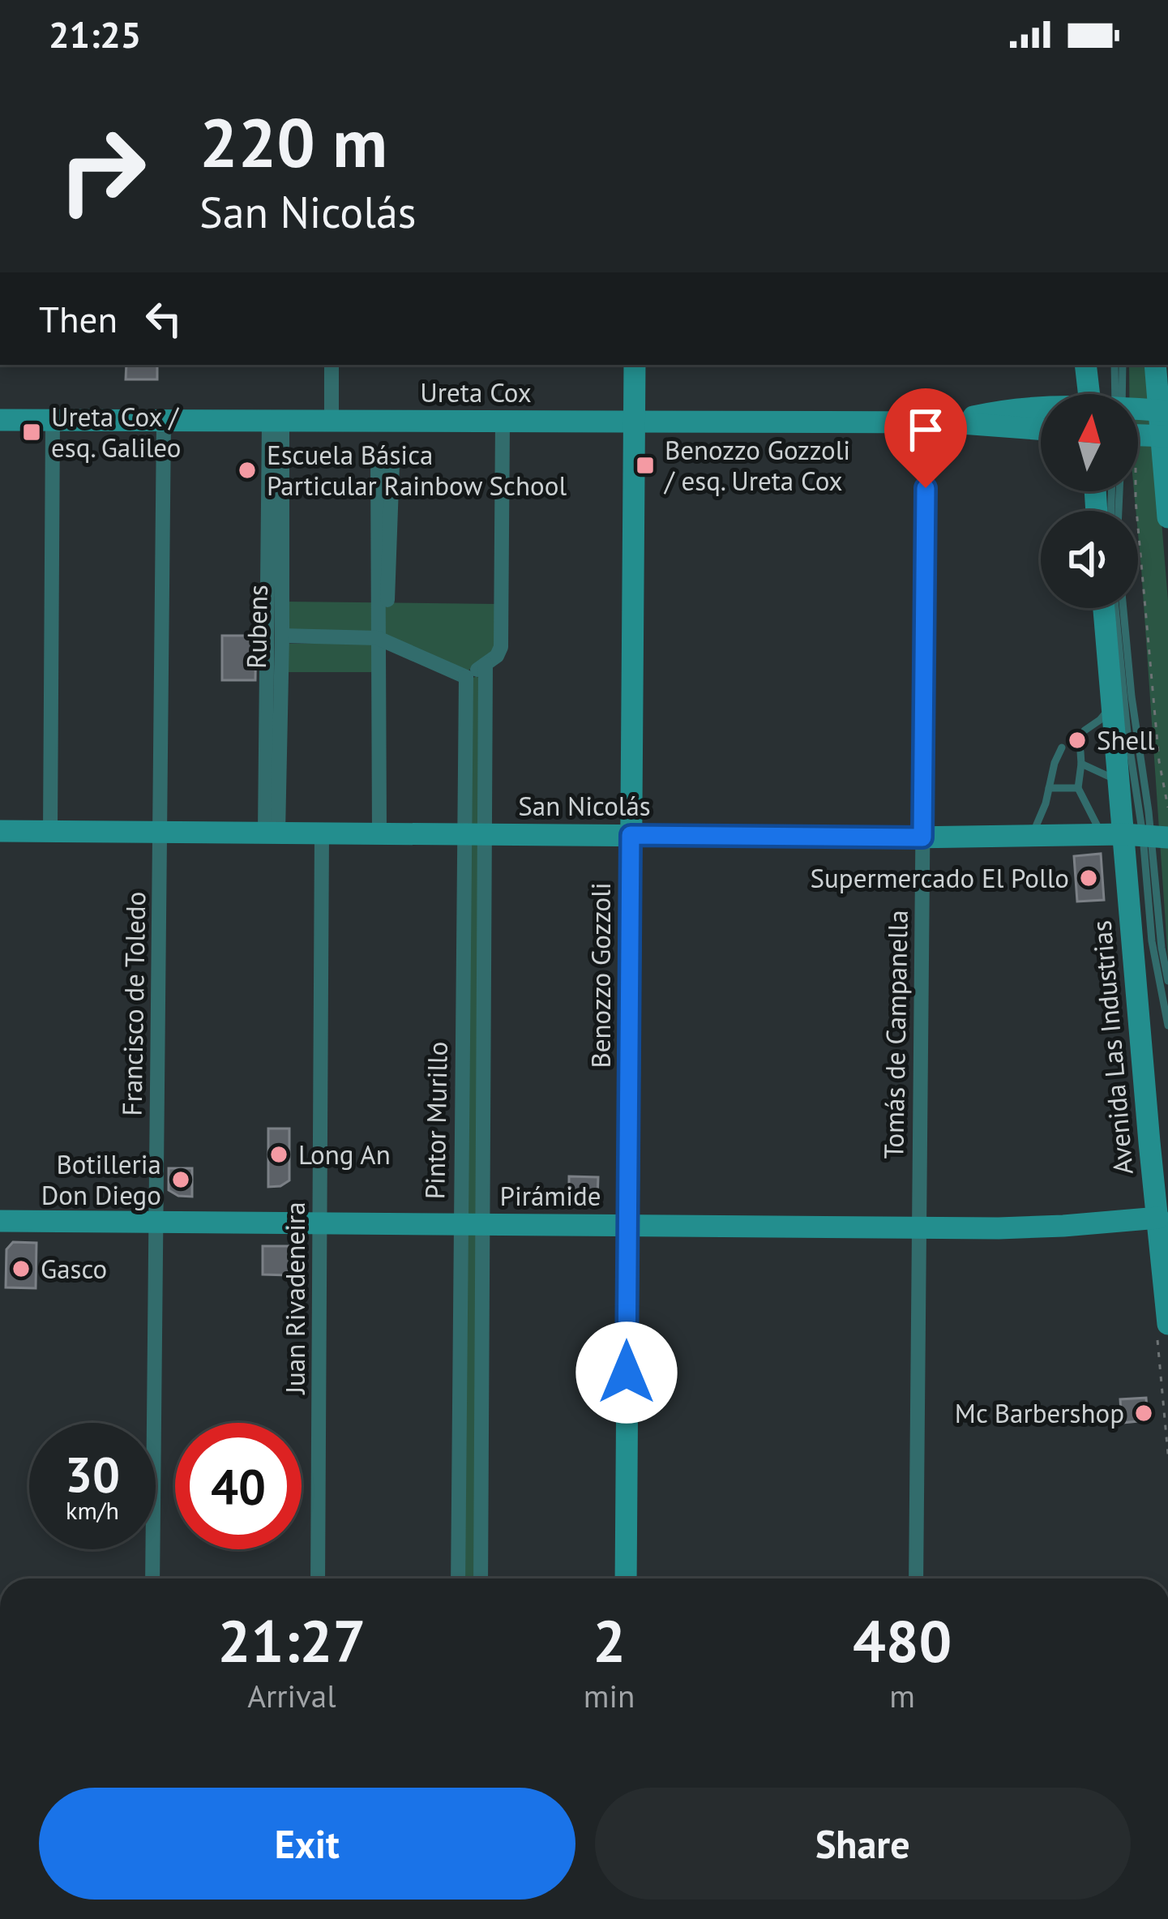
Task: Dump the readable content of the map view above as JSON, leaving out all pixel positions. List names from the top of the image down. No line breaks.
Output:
{"streets":{"street":["Ureta Cox","Rubens","San Nicolás","Benozzo Gozzoli","Francisco de Toledo","Tomás de Campanella","Avenida Las Industrias","Pintor Murillo","Pirámide","Juan Rivadeneira"]},"crossings":[["Ureta Cox","Rubens"],["Ureta Cox","Benozzo Gozzoli"],["Ureta Cox","Francisco de Toledo"],["Ureta Cox","Tomás de Campanella"],["Ureta Cox","Pintor Murillo"],["Rubens","San Nicolás"],["San Nicolás","Benozzo Gozzoli"],["San Nicolás","Francisco de Toledo"],["San Nicolás","Tomás de Campanella"],["San Nicolás","Avenida Las Industrias"],["San Nicolás","Pintor Murillo"],["San Nicolás","Juan Rivadeneira"],["Benozzo Gozzoli","Pirámide"],["Francisco de Toledo","Pirámide"],["Tomás de Campanella","Pirámide"],["Avenida Las Industrias","Pirámide"],["Pintor Murillo","Pirámide"],["Pirámide","Juan Rivadeneira"]],"places":{"transit":["Ureta Cox / esq. Galileo","Benozzo Gozzoli / esq. Ureta Cox"],"other":["Escuela Básica Particular Rainbow School","Shell","Supermercado El Pollo","Long An","Botilleria Don Diego","Gasco","Mc Barbershop"]},"north":"top","page":{"status":"21:25","turn":["220 m","San Nicolás"],"then":"Then","speed":"30 km/h","limit":"40","eta":["21:27","Arrival","2","min","480","m"],"buttons":["Exit","Share"]}}
